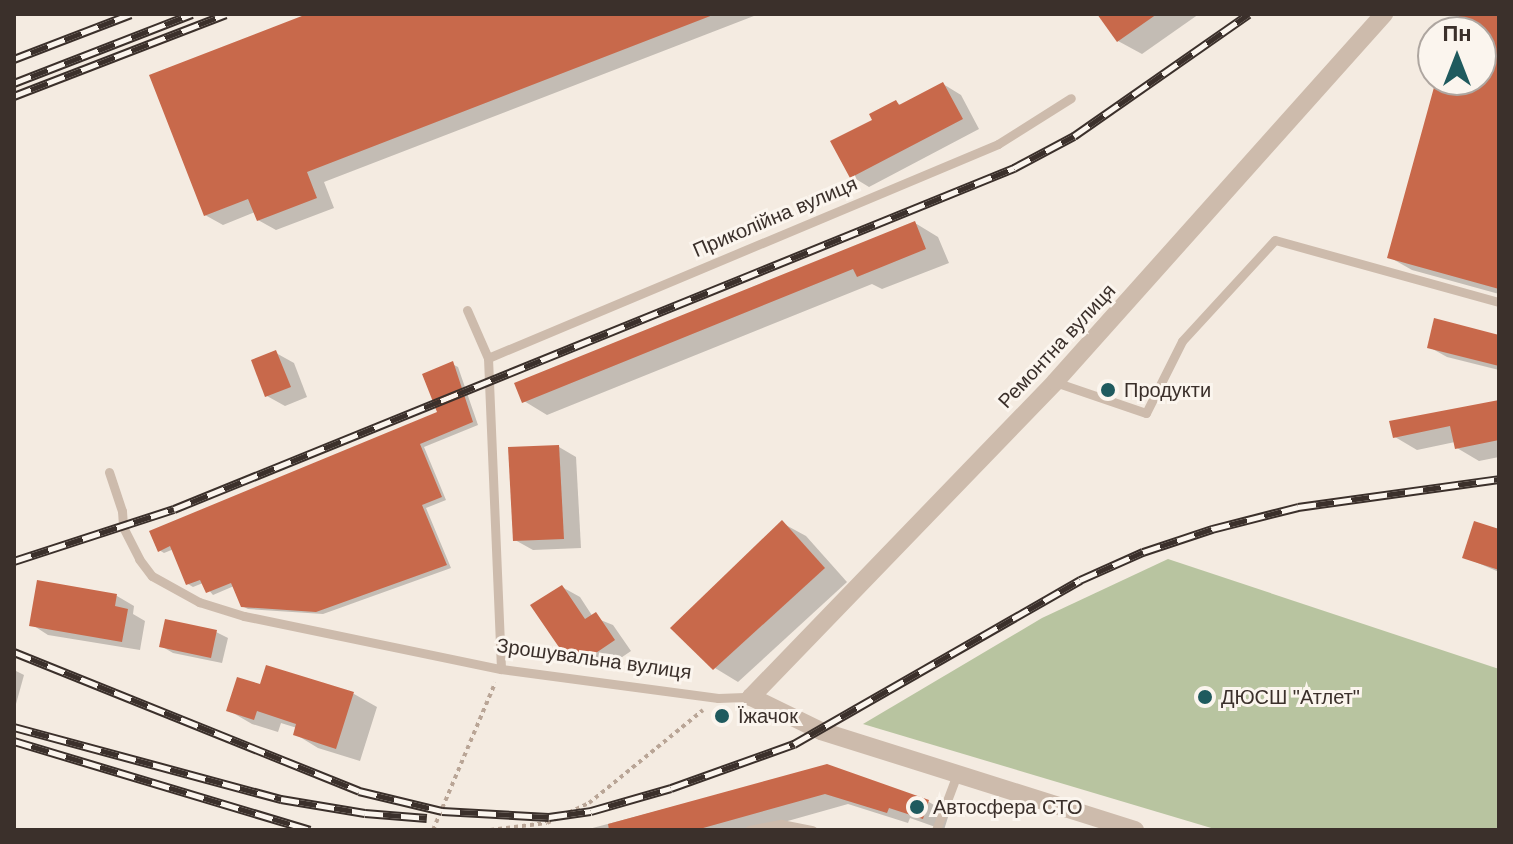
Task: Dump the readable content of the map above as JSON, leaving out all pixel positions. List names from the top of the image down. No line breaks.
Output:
{"streets":{"street":["Ремонтна вулиця","Зрошувальна вулиця"],"lane":["Приколійна вулиця"]},"crossings":[["Ремонтна вулиця","Зрошувальна вулиця"]],"places":["Продукти","ДЮСШ \"Атлет\"","Їжачок","Автосфера СТО"],"north":"top"}
